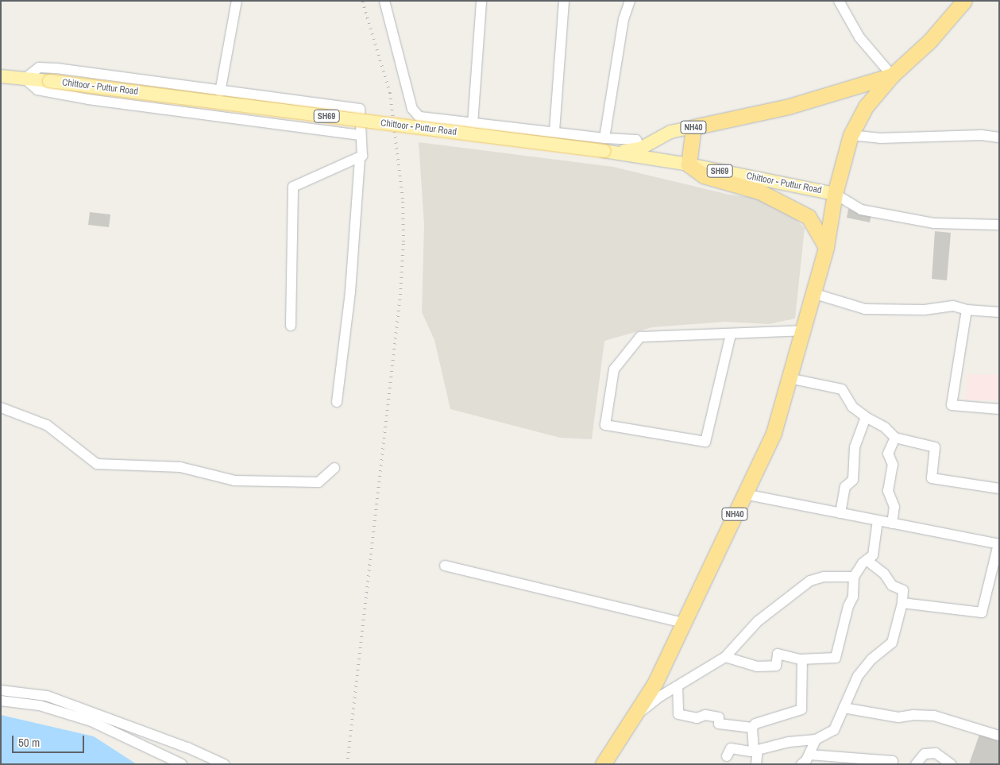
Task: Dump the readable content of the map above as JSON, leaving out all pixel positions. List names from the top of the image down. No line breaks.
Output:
{"streets":{"highway":["NH40"],"main road":["Chittoor - Puttur Road","SH69"]},"crossings":[["Chittoor - Puttur Road","NH40"]],"scale_bar":"50 m"}
